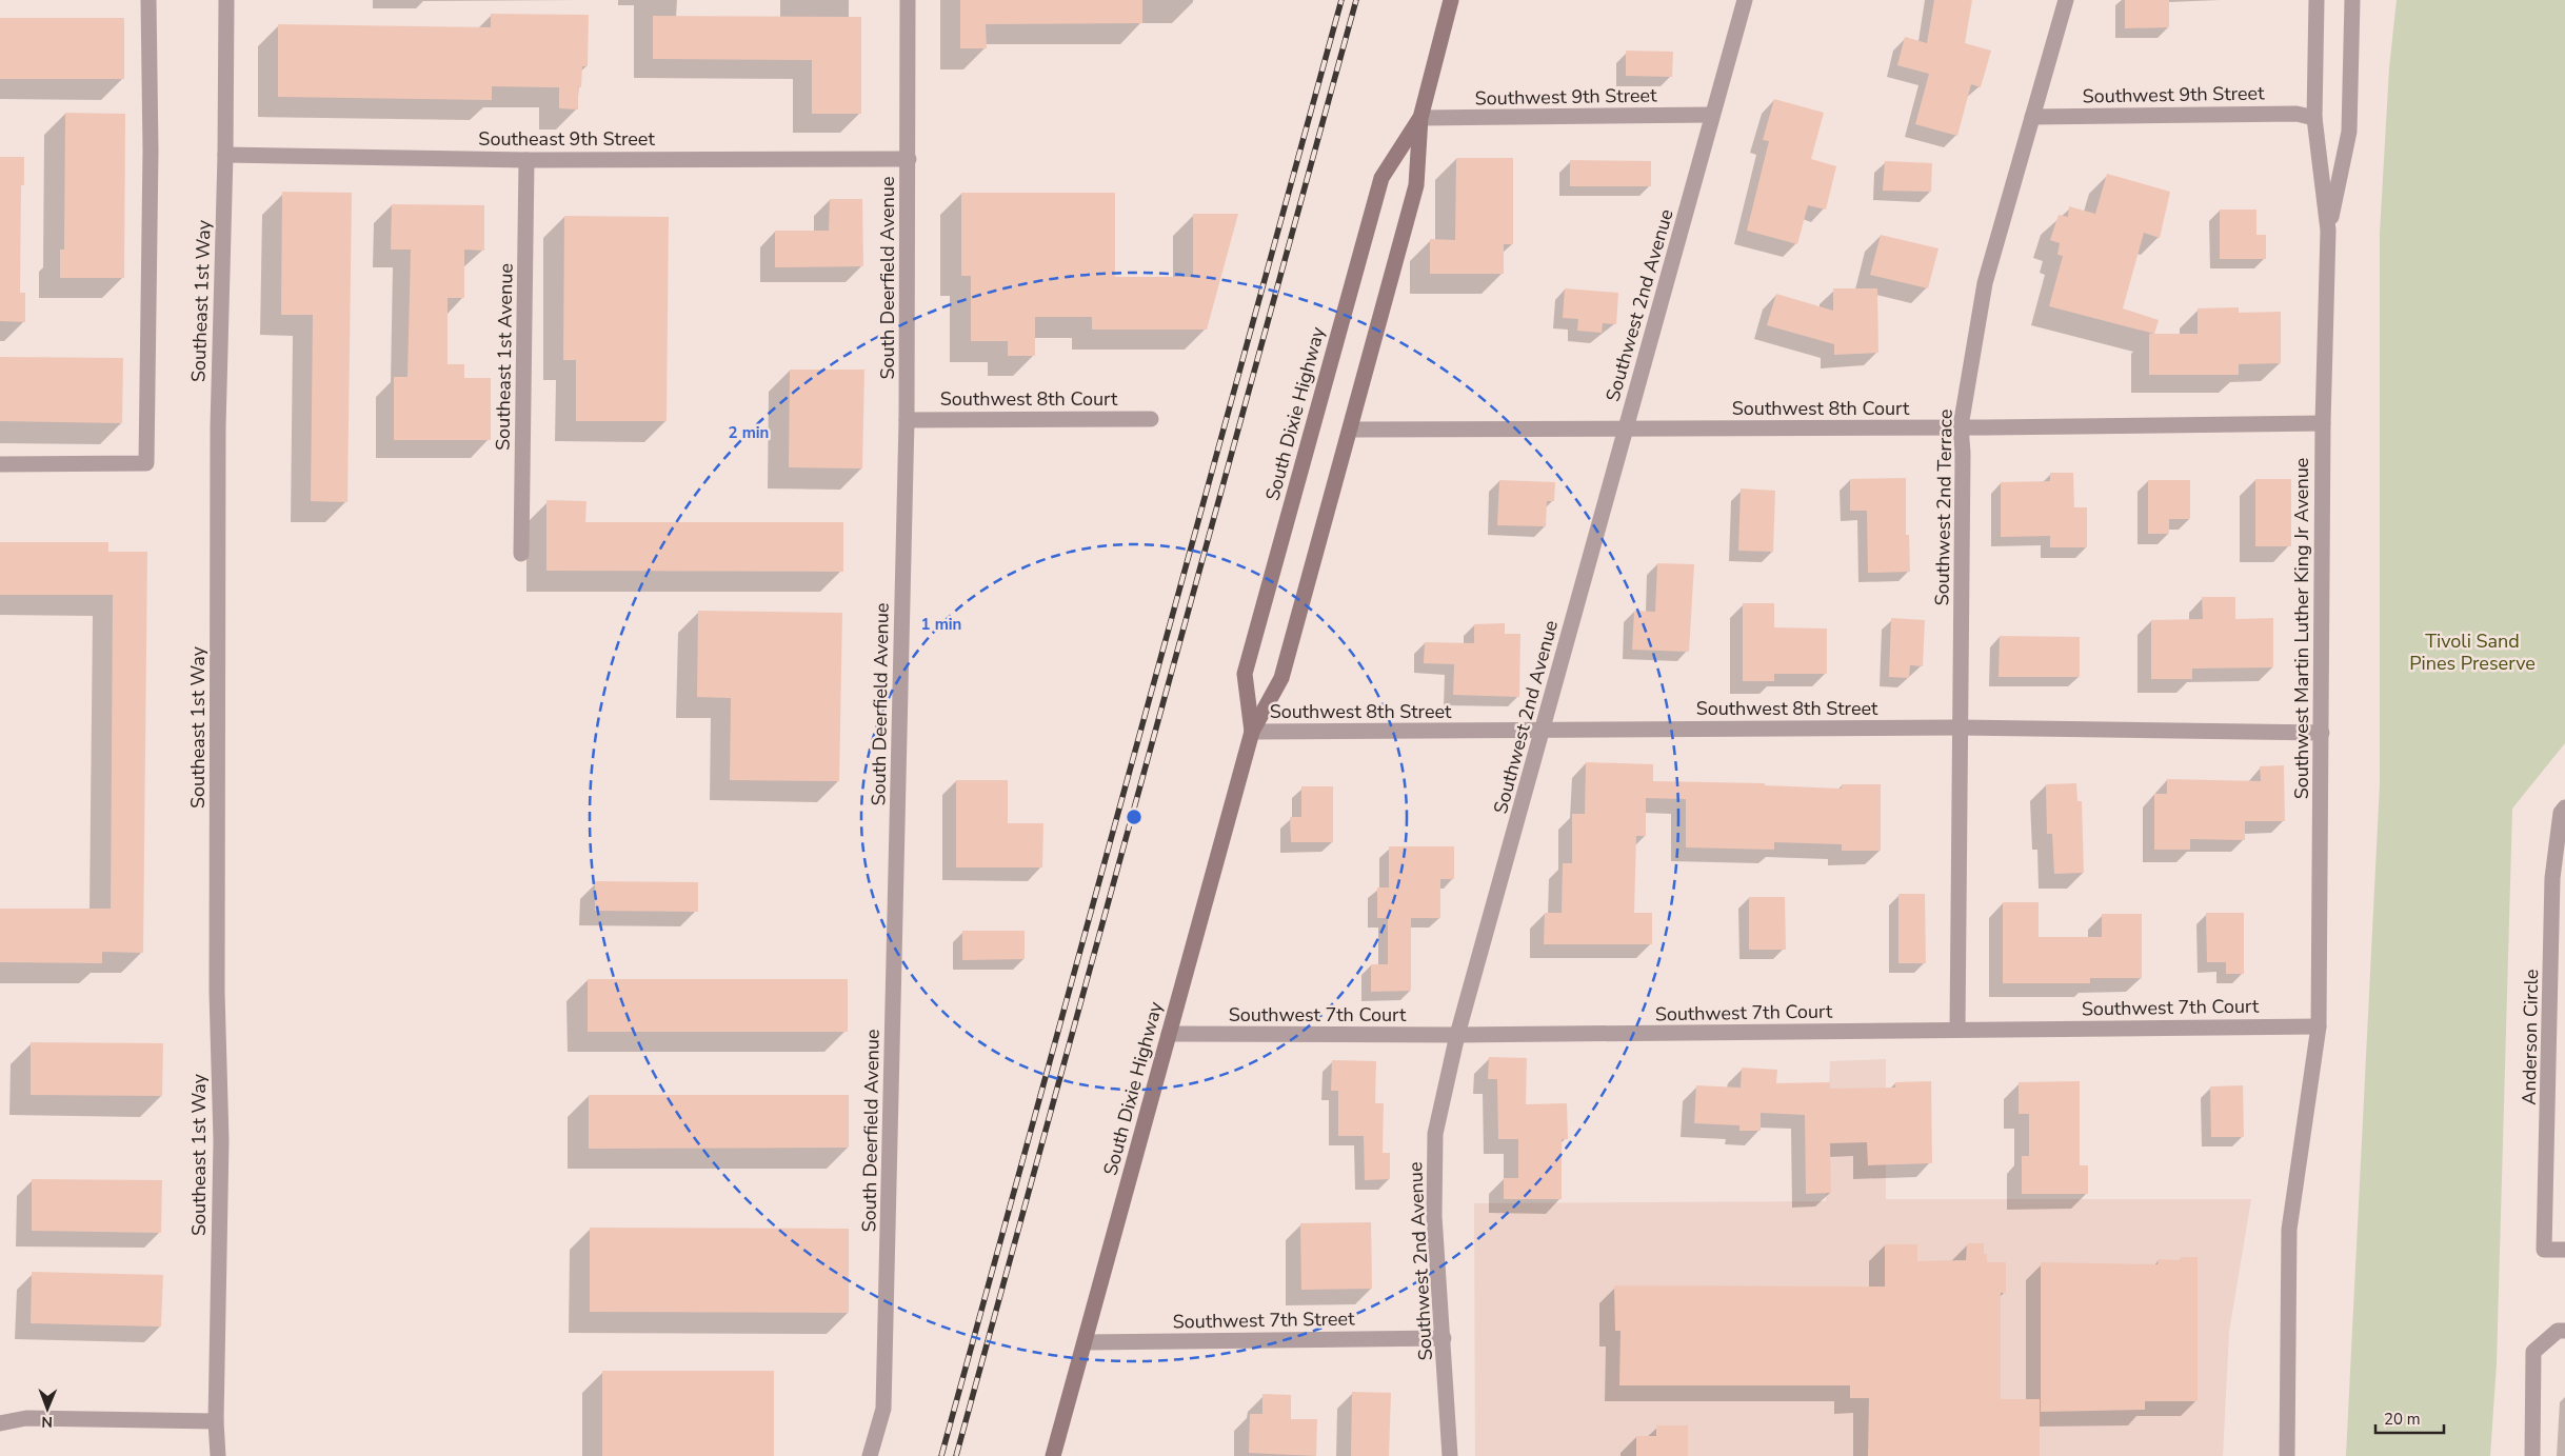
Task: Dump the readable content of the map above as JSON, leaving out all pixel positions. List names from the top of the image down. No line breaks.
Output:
{"streets":{"main road":["South Dixie Highway"],"street":["Southwest 9th Street","Southeast 9th Street","South Deerfield Avenue","Southeast 1st Way","Southwest 2nd Avenue","Southeast 1st Avenue","Southwest 8th Court","Southwest 2nd Terrace","Southwest Martin Luther King Jr Avenue","Southwest 8th Street","Southwest 7th Court","Anderson Circle","Southwest 7th Street"]},"crossings":[["Southwest 9th Street","Southwest 2nd Avenue"],["Southwest 9th Street","South Dixie Highway"],["Southwest 9th Street","Southwest 2nd Terrace"],["Southwest 9th Street","Southwest Martin Luther King Jr Avenue"],["Southeast 9th Street","South Deerfield Avenue"],["Southeast 9th Street","Southeast 1st Way"],["Southeast 9th Street","Southeast 1st Avenue"],["South Deerfield Avenue","Southwest 8th Court"],["Southwest 2nd Avenue","Southwest 8th Court"],["Southwest 2nd Avenue","Southwest 8th Street"],["Southwest 2nd Avenue","Southwest 7th Court"],["Southwest 2nd Avenue","Southwest 7th Street"],["Southwest 8th Court","South Dixie Highway"],["Southwest 8th Court","Southwest 2nd Terrace"],["Southwest 8th Court","Southwest Martin Luther King Jr Avenue"],["South Dixie Highway","Southwest 8th Street"],["South Dixie Highway","Southwest 7th Court"],["South Dixie Highway","Southwest 7th Street"],["Southwest 2nd Terrace","Southwest 8th Street"],["Southwest 2nd Terrace","Southwest 7th Court"],["Southwest Martin Luther King Jr Avenue","Southwest 8th Street"],["Southwest Martin Luther King Jr Avenue","Southwest 7th Court"]],"parks":["Tivoli Sand Pines Preserve"],"scale_bar":"20 m","north":"bottom","rings":["2 min","1 min"]}
